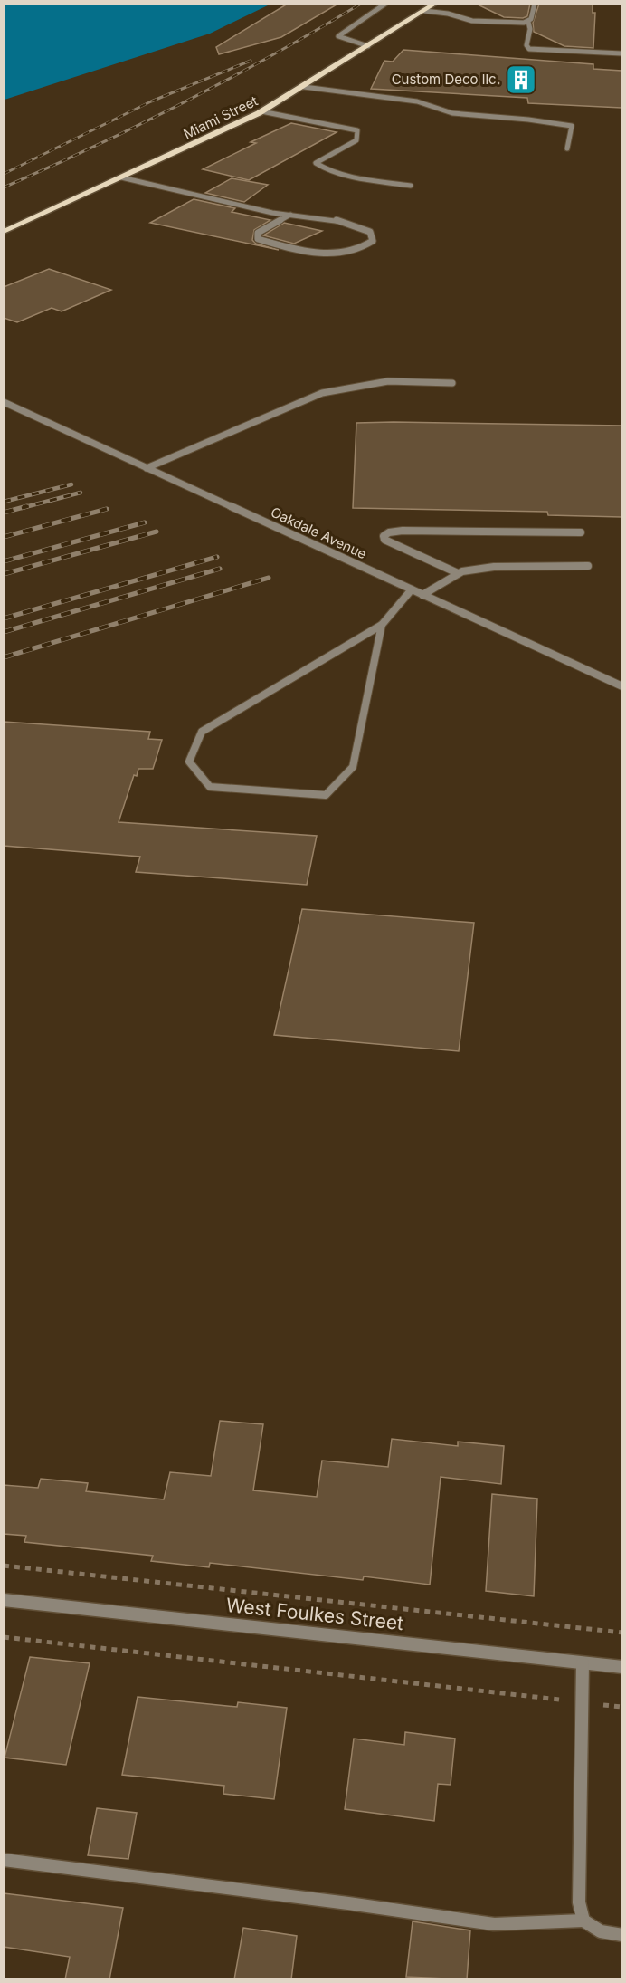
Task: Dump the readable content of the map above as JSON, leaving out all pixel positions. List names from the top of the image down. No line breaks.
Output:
{"streets":{"main road":["Miami Street"],"street":["Oakdale Avenue","West Foulkes Street"]},"places":{"building":["Custom Deco llc."]}}
